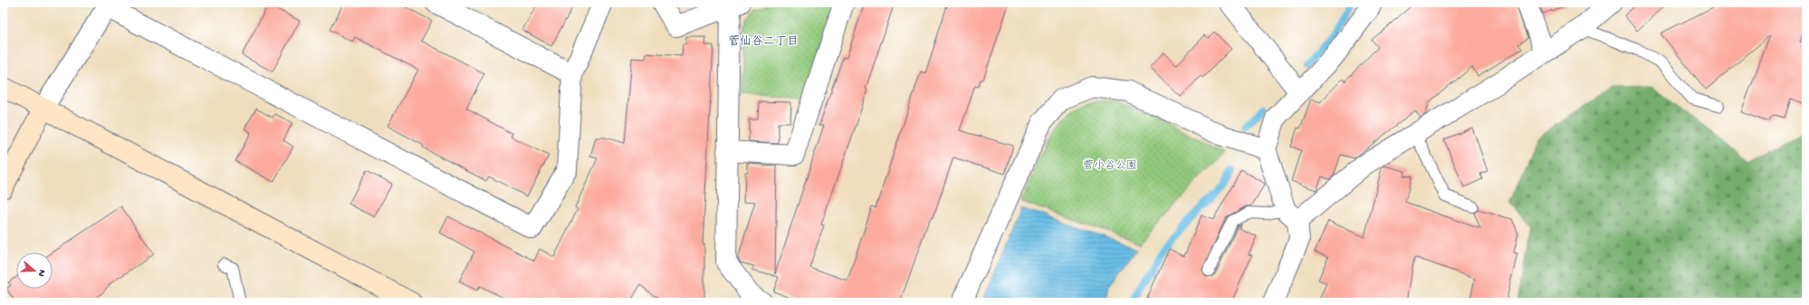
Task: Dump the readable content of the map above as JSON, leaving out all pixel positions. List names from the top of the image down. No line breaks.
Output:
{"districts":["菅仙谷二丁目"],"parks":["菅小谷公園"],"north":"right"}
